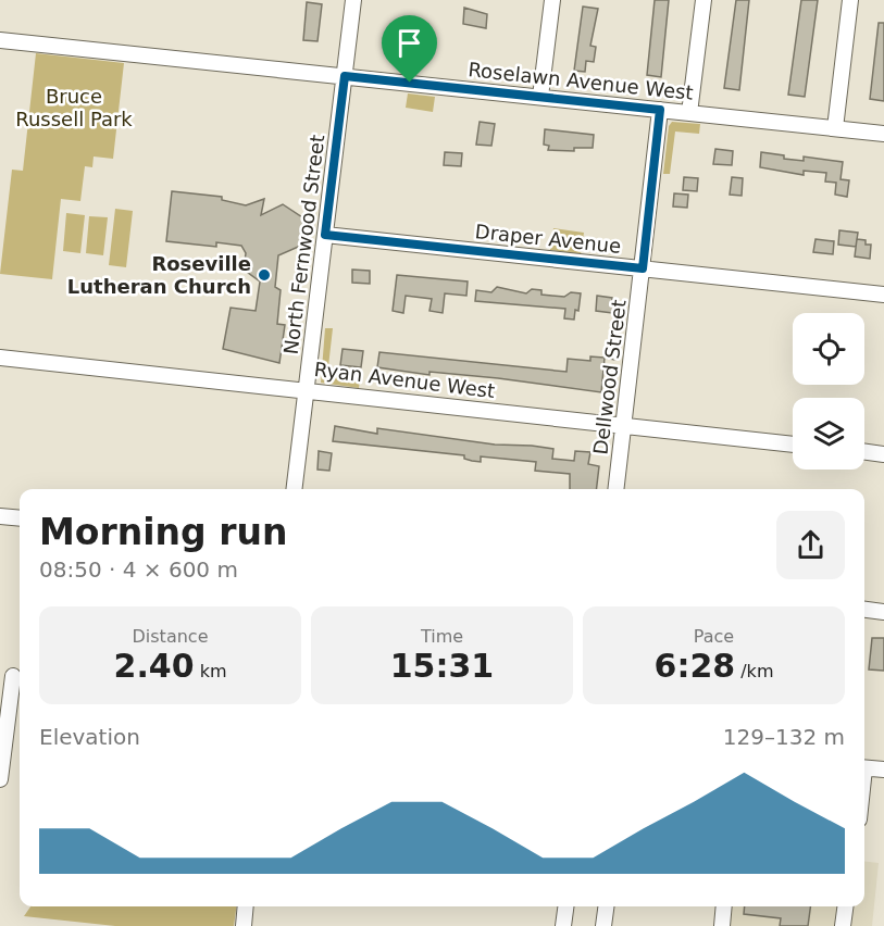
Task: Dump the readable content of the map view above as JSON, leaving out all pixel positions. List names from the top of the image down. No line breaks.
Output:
{"streets":{"street":["Roselawn Avenue West","Draper Avenue","North Fernwood Street","Dellwood Street","Ryan Avenue West"]},"crossings":[["Roselawn Avenue West","North Fernwood Street"],["Roselawn Avenue West","Dellwood Street"],["Draper Avenue","North Fernwood Street"],["Draper Avenue","Dellwood Street"],["North Fernwood Street","Ryan Avenue West"],["Dellwood Street","Ryan Avenue West"]],"parks":["Bruce Russell Park"],"places":["Roseville Lutheran Church"],"page":{"heading":["Morning run","08:50 · 4 × 600 m"],"stats":[["Distance","2.40 km"],["Time","15:31"],["Pace","6:28 /km"]],"chart":["Elevation","129–132 m"]}}
